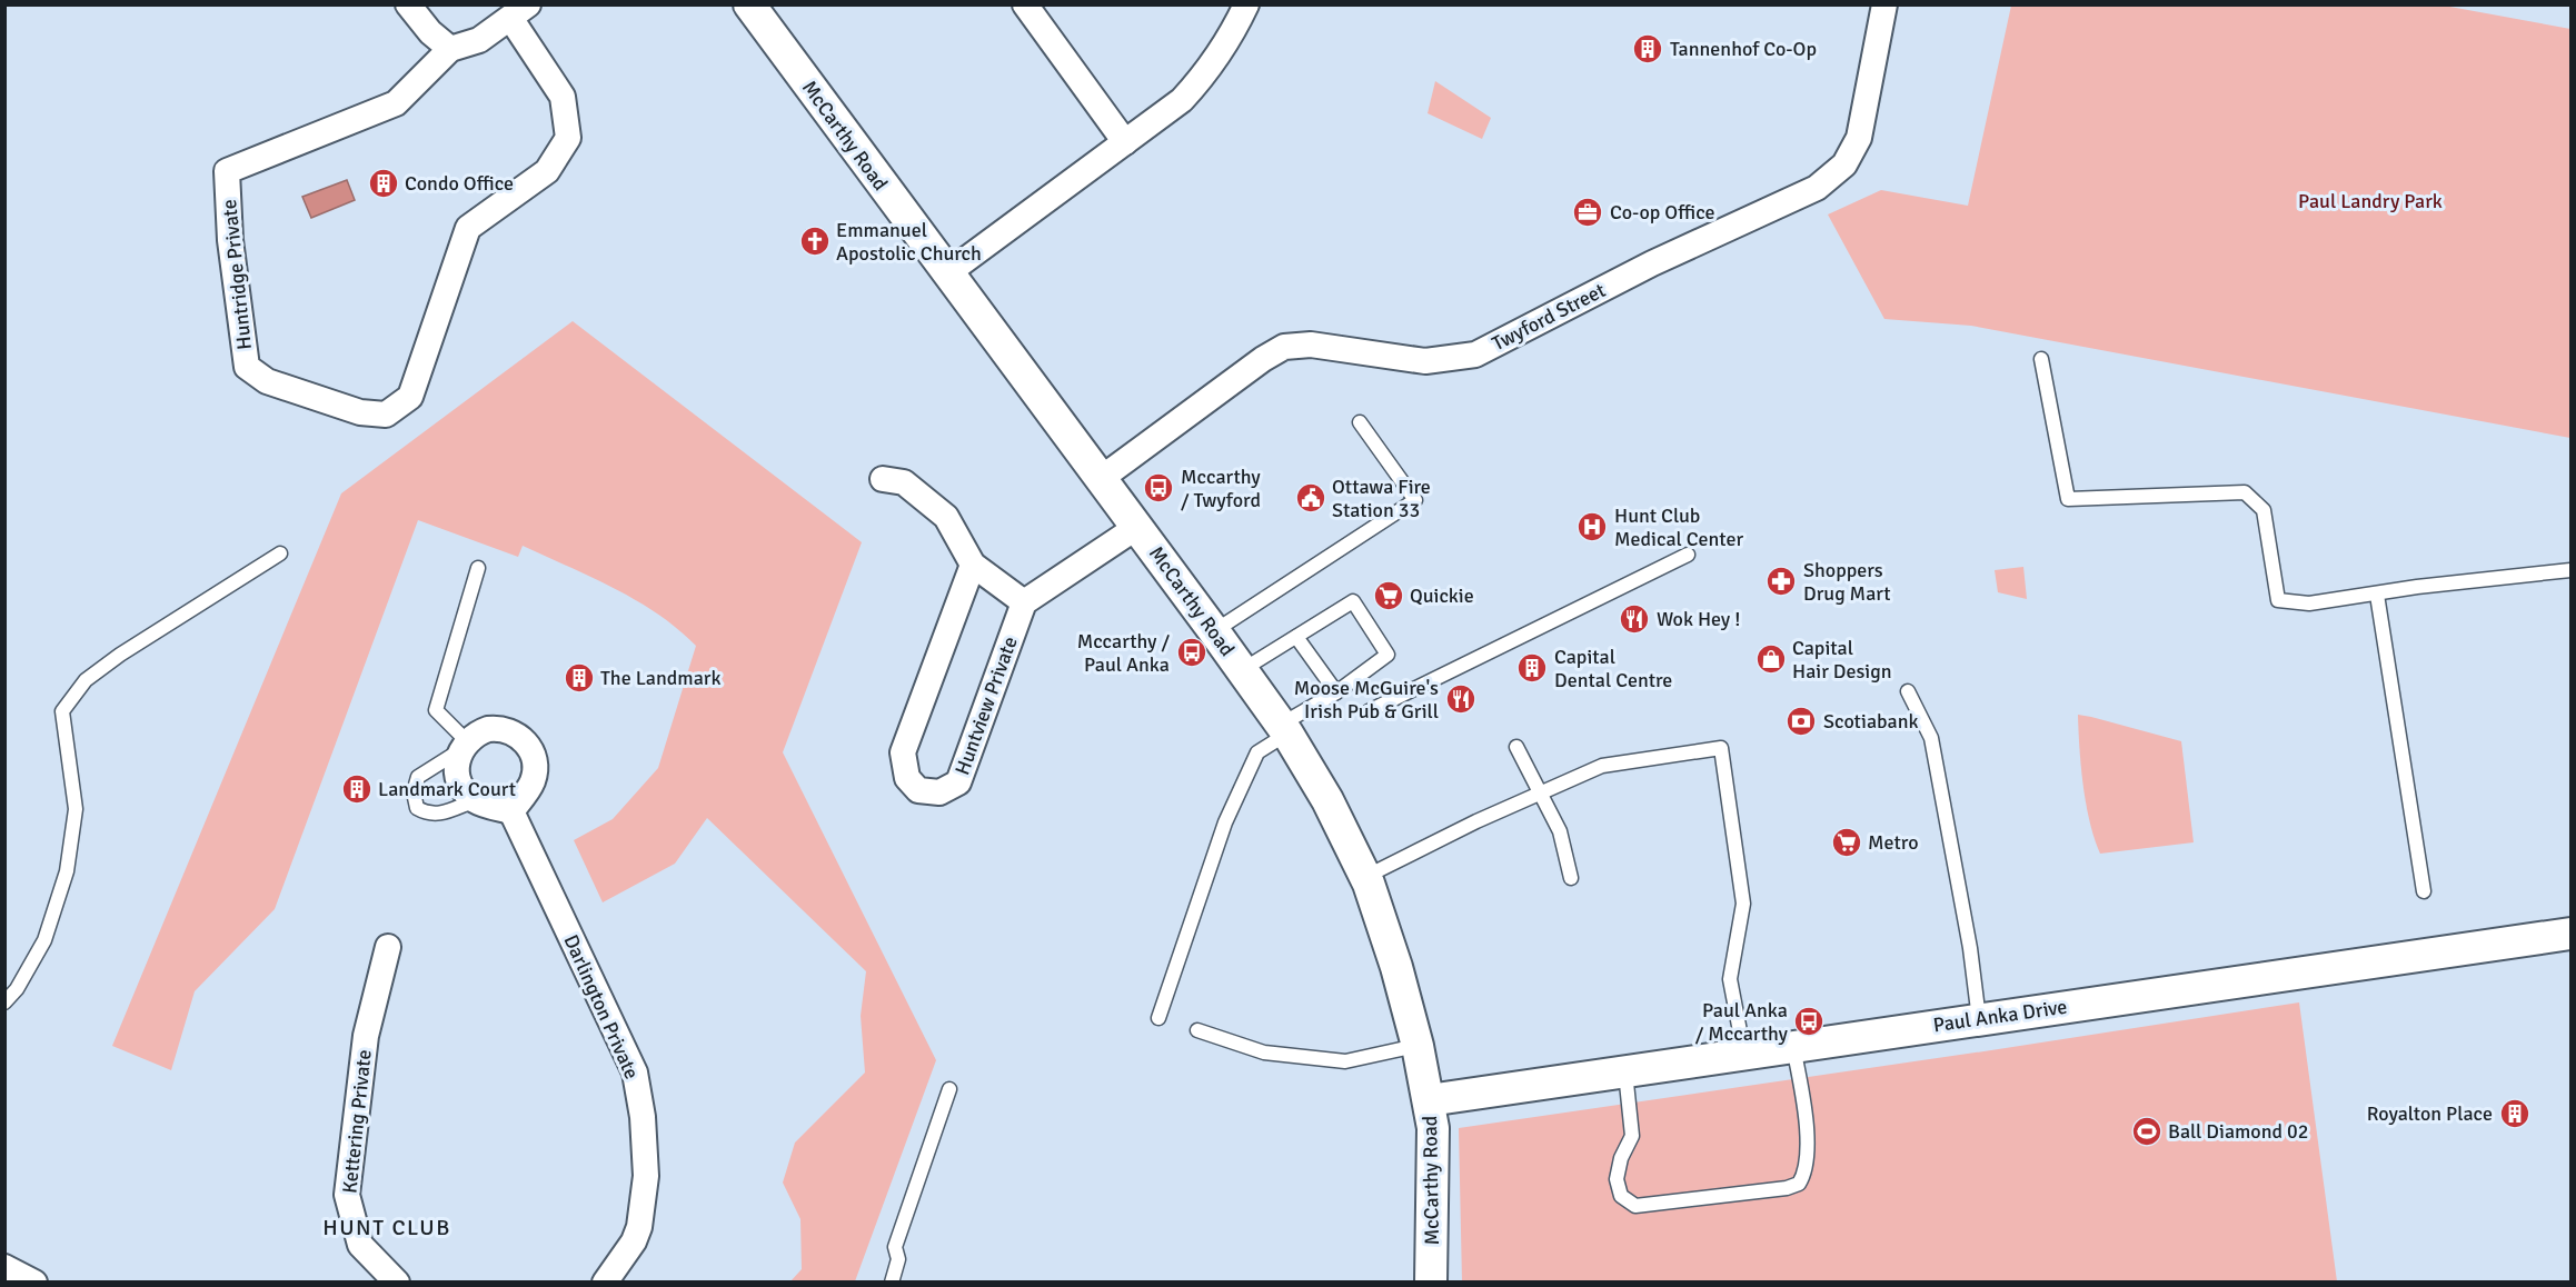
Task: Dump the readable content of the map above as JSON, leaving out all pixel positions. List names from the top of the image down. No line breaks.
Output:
{"streets":{"street":["McCarthy Road","Huntridge Private","Twyford Street","Huntview Private","Darlington Private","Paul Anka Drive","Kettering Private"]},"crossings":[["McCarthy Road","Twyford Street"],["McCarthy Road","Paul Anka Drive"]],"districts":["HUNT CLUB"],"parks":["Paul Landry Park"],"places":{"building":["Tannenhof Co-Op","Condo Office","Capital Dental Centre","The Landmark","Landmark Court","Royalton Place"],"office":["Co-op Office"],"church":["Emmanuel Apostolic Church"],"bus stop":["Mccarthy / Twyford","Mccarthy / Paul Anka","Paul Anka / Mccarthy"],"public building":["Ottawa Fire Station 33"],"hospital":["Hunt Club Medical Center"],"pharmacy":["Shoppers Drug Mart"],"supermarket":["Quickie","Metro"],"restaurant":["Wok Hey !","Moose McGuire's Irish Pub & Grill"],"shop":["Capital Hair Design"],"bank":["Scotiabank"],"sports":["Ball Diamond 02"]}}
